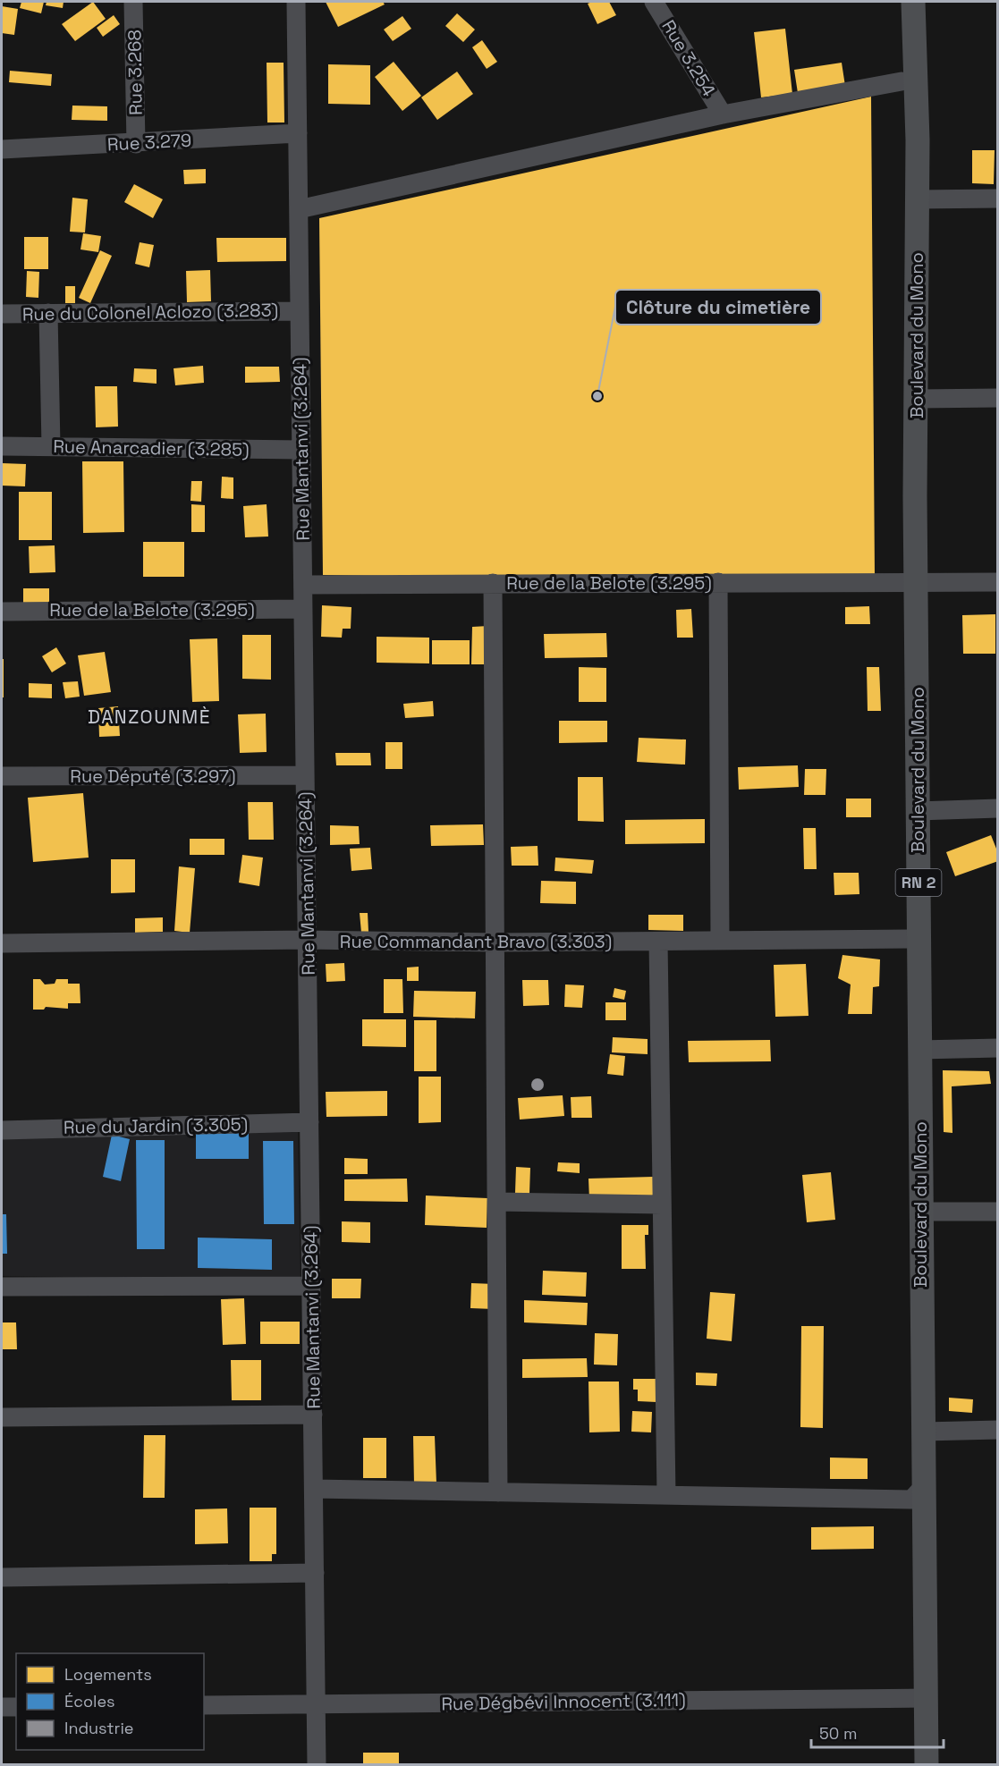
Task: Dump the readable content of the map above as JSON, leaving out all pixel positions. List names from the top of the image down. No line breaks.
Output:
{"streets":{"main road":["Boulevard du Mono","RN 2"],"street":["Rue 3.254","Rue 3.268","Rue 3.279","Rue du Colonel Aclozo (3.283)","Rue Anarcadier (3.285)","Rue Mantanvi (3.264)","Rue de la Belote (3.295)","Rue Député (3.297)","Rue Commandant Bravo (3.303)","Rue du Jardin (3.305)","Rue Dégbévi Innocent (3.111)"]},"crossings":[["Rue 3.268","Rue 3.279"],["Rue 3.279","Rue Mantanvi (3.264)"],["Rue du Colonel Aclozo (3.283)","Rue Mantanvi (3.264)"],["Boulevard du Mono","Rue de la Belote (3.295)"],["Boulevard du Mono","Rue Commandant Bravo (3.303)"],["Boulevard du Mono","Rue Dégbévi Innocent (3.111)"],["Rue Anarcadier (3.285)","Rue Mantanvi (3.264)"],["Rue Mantanvi (3.264)","Rue de la Belote (3.295)"],["Rue Mantanvi (3.264)","Rue Député (3.297)"],["Rue Mantanvi (3.264)","Rue Commandant Bravo (3.303)"],["Rue Mantanvi (3.264)","Rue du Jardin (3.305)"],["Rue Mantanvi (3.264)","Rue Dégbévi Innocent (3.111)"]],"districts":["DANZOUNMÈ"],"places":["Clôture du cimetière"],"legend":["Logements","Écoles","Industrie"],"scale_bar":"50 m"}
